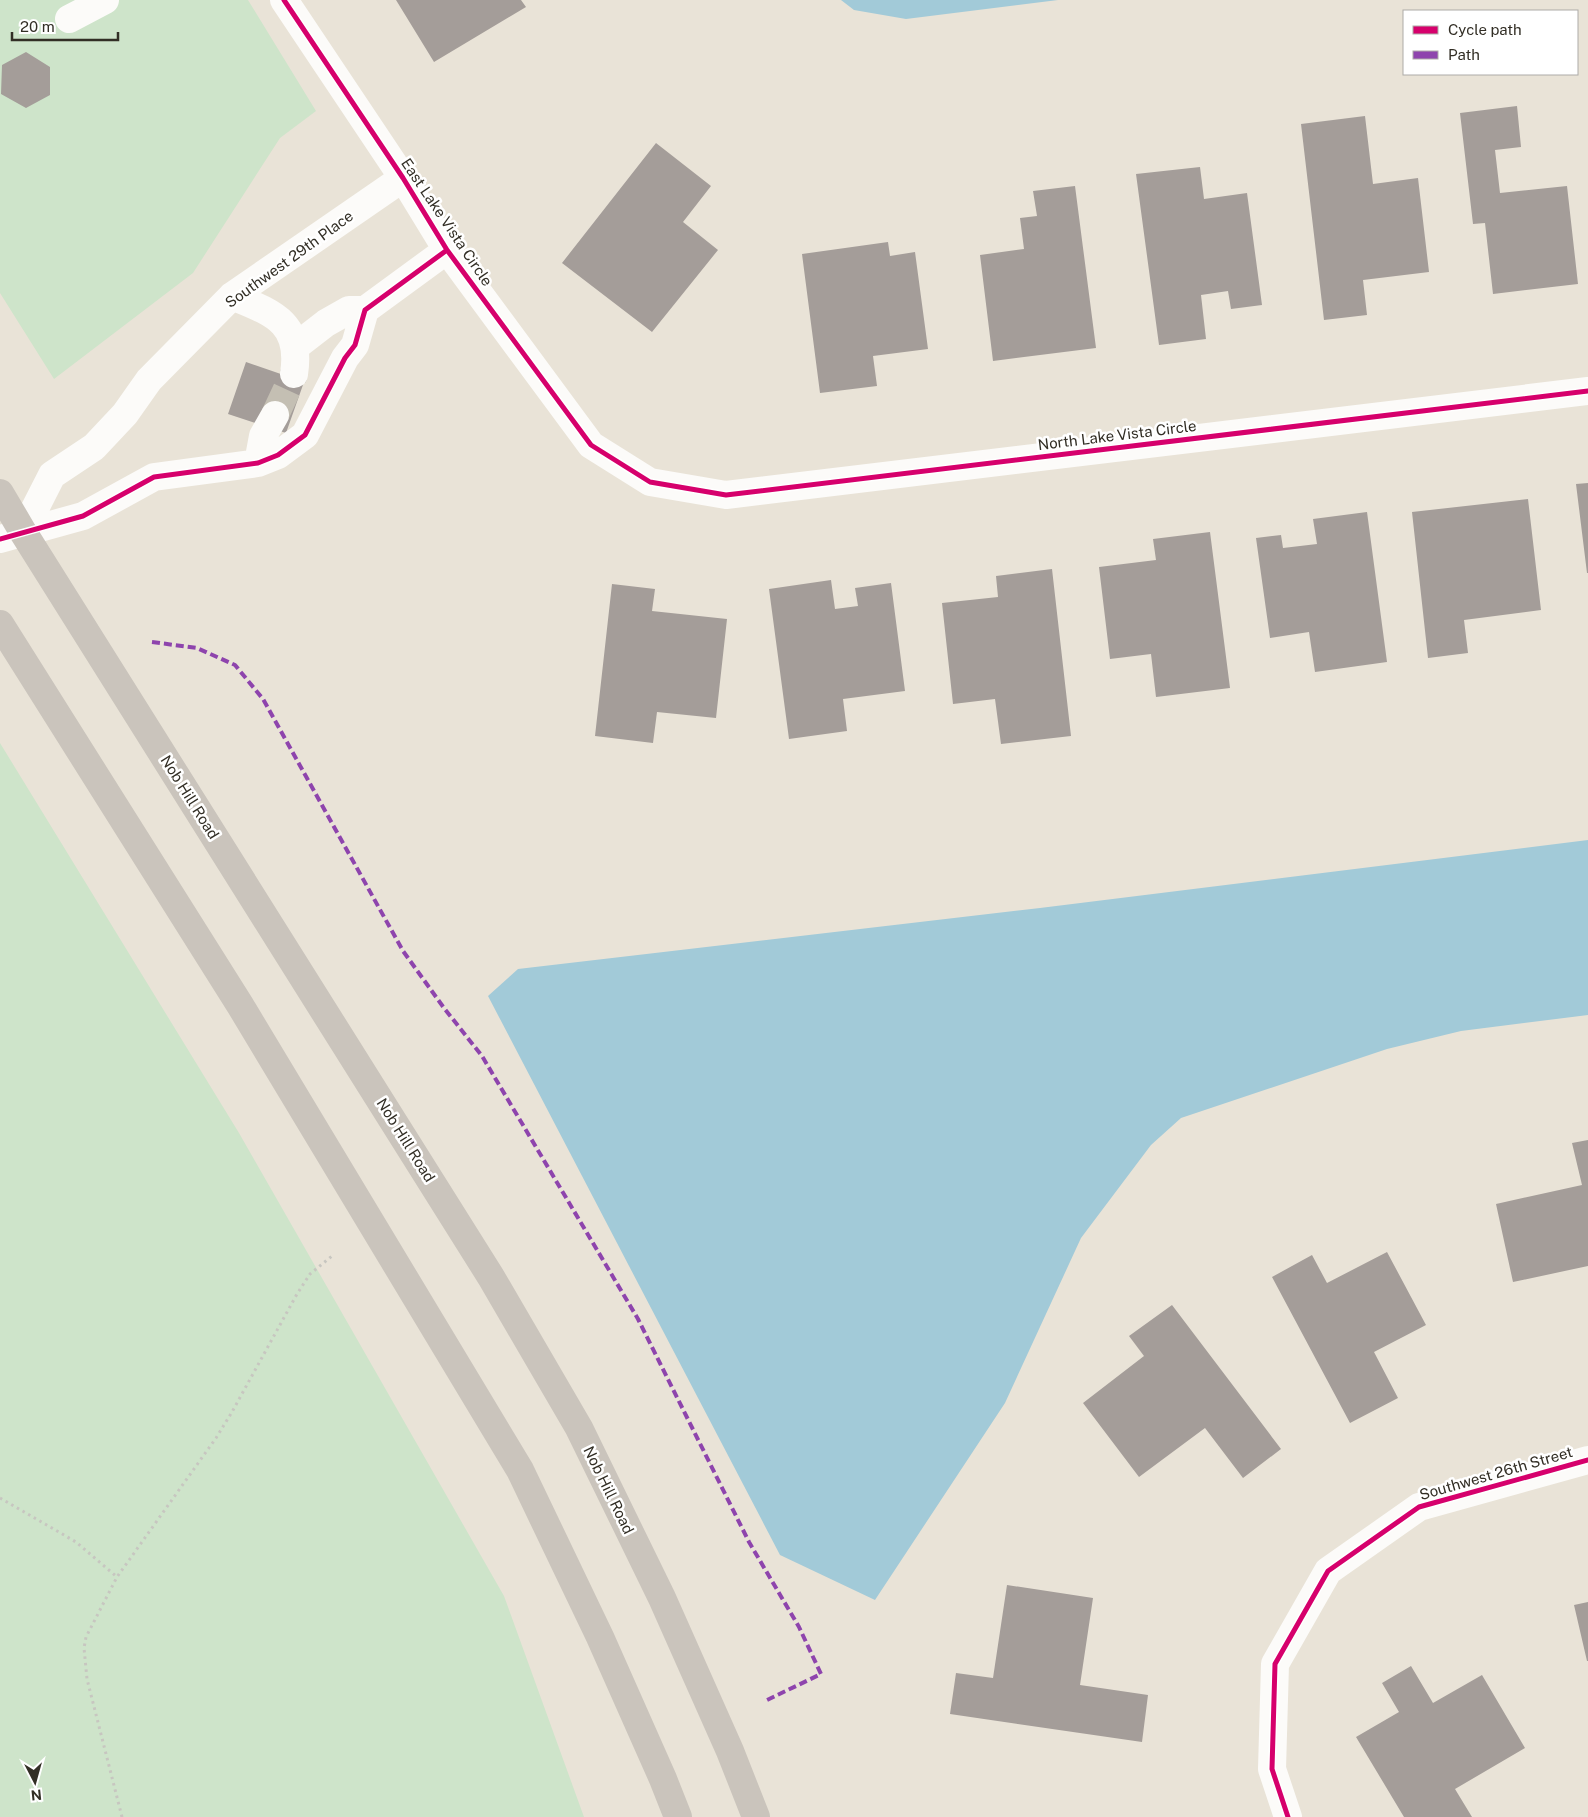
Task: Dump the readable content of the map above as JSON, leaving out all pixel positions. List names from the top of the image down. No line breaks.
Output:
{"streets":{"main road":["Nob Hill Road"],"street":["East Lake Vista Circle","Southwest 29th Place","North Lake Vista Circle","Southwest 26th Street"]},"crossings":[["East Lake Vista Circle","Southwest 29th Place"],["East Lake Vista Circle","North Lake Vista Circle"],["Southwest 29th Place","Nob Hill Road"]],"legend":["Cycle path","Path"],"scale_bar":"20 m","north":"bottom"}
